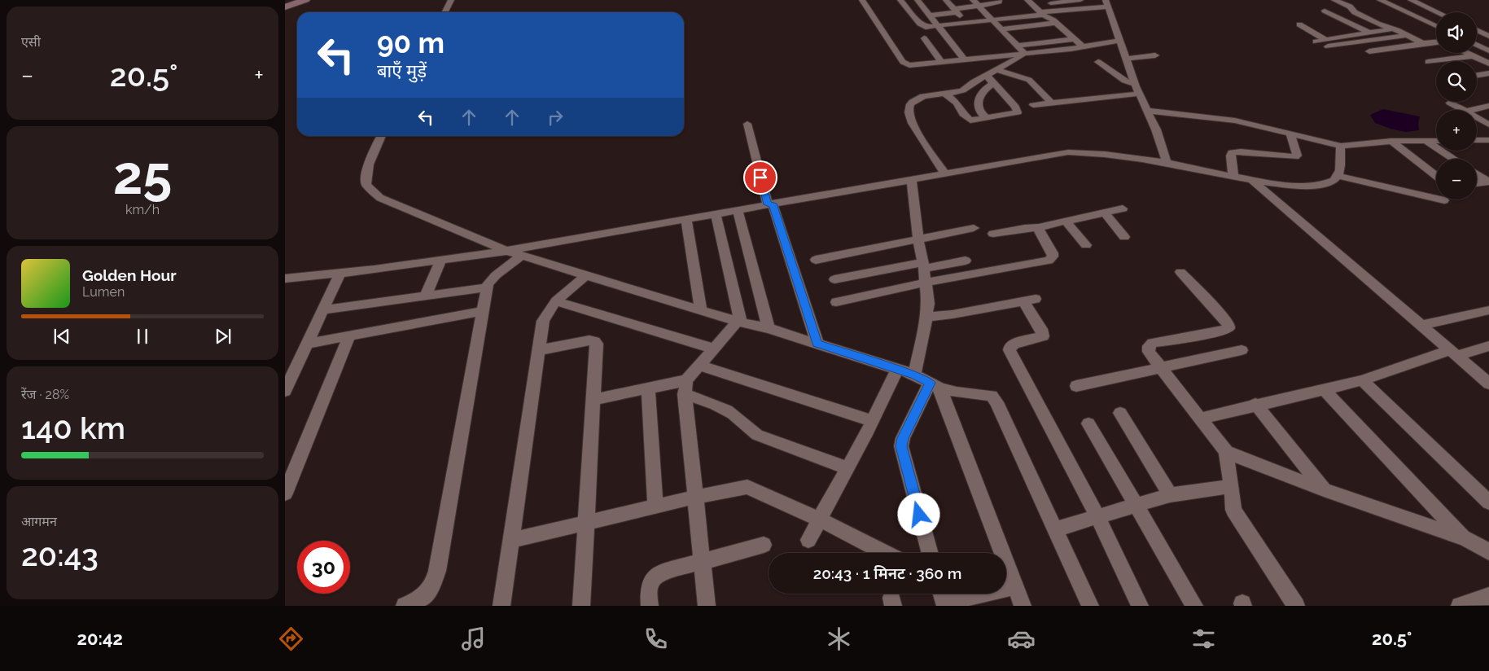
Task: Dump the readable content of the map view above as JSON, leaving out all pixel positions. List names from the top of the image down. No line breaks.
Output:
{"page":{"tile":["एसी",["25","km/h"],["रेंज · 28%","140 km"],["आगमन","20:43"]],"map_buttons":["+","−"],"turn":["90 m","बाएँ मुड़ें"],"heat":["−","20.5°","+"],"song":["Golden Hour","Lumen"],"limit":"30","trip":"20:43 · 1 मिनट · 360 m","tabs":["20:42","20.5°"]}}
